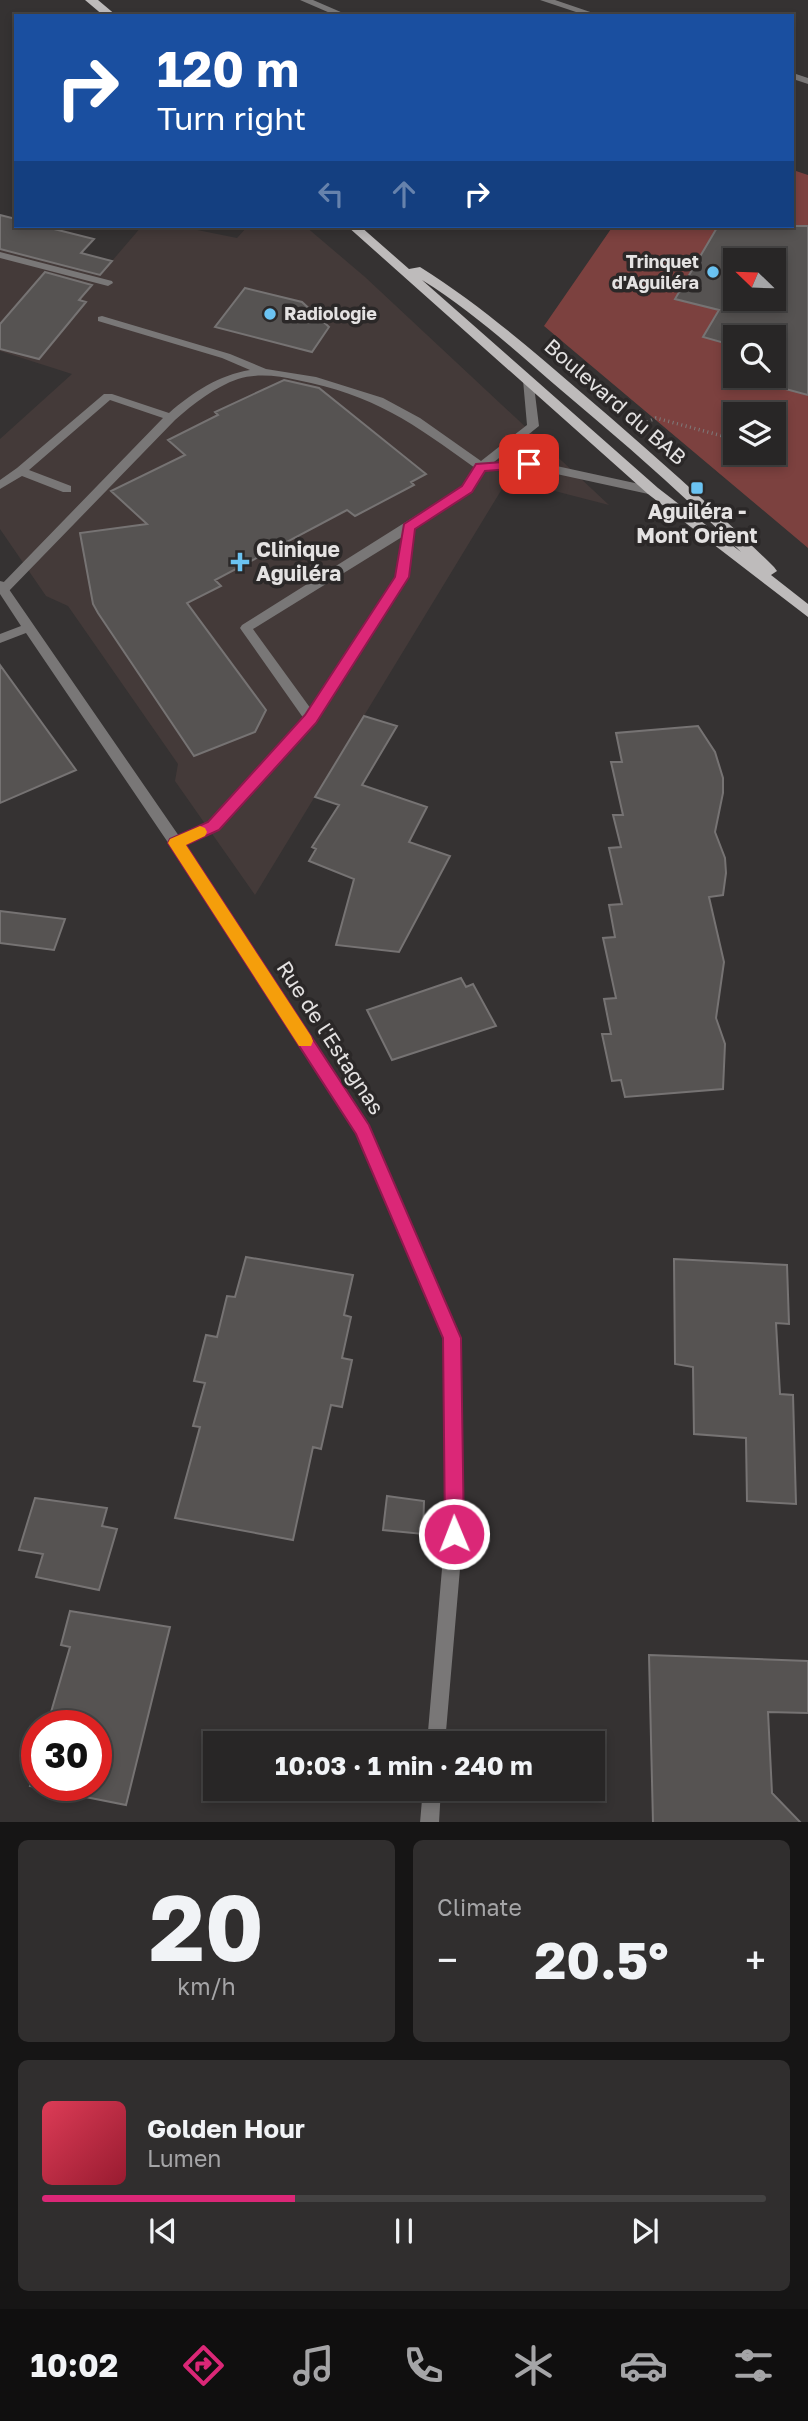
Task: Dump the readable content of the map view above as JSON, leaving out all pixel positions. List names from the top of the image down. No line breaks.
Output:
{"streets":{"main road":["Boulevard du BAB"],"street":["Rue de l'Estagnas"]},"places":{"other":["Trinquet d'Aguiléra","Radiologie"],"transit":["Aguiléra - Mont Orient"],"health":["Clinique Aguiléra"]},"north":"top left","page":{"turn":["120 m","Turn right"],"limit":"30","trip":"10:03 · 1 min · 240 m","tile":[["20","km/h"],"Climate"],"heat":["−","20.5°","+"],"song":["Golden Hour","Lumen"],"tabs":"10:02"}}
